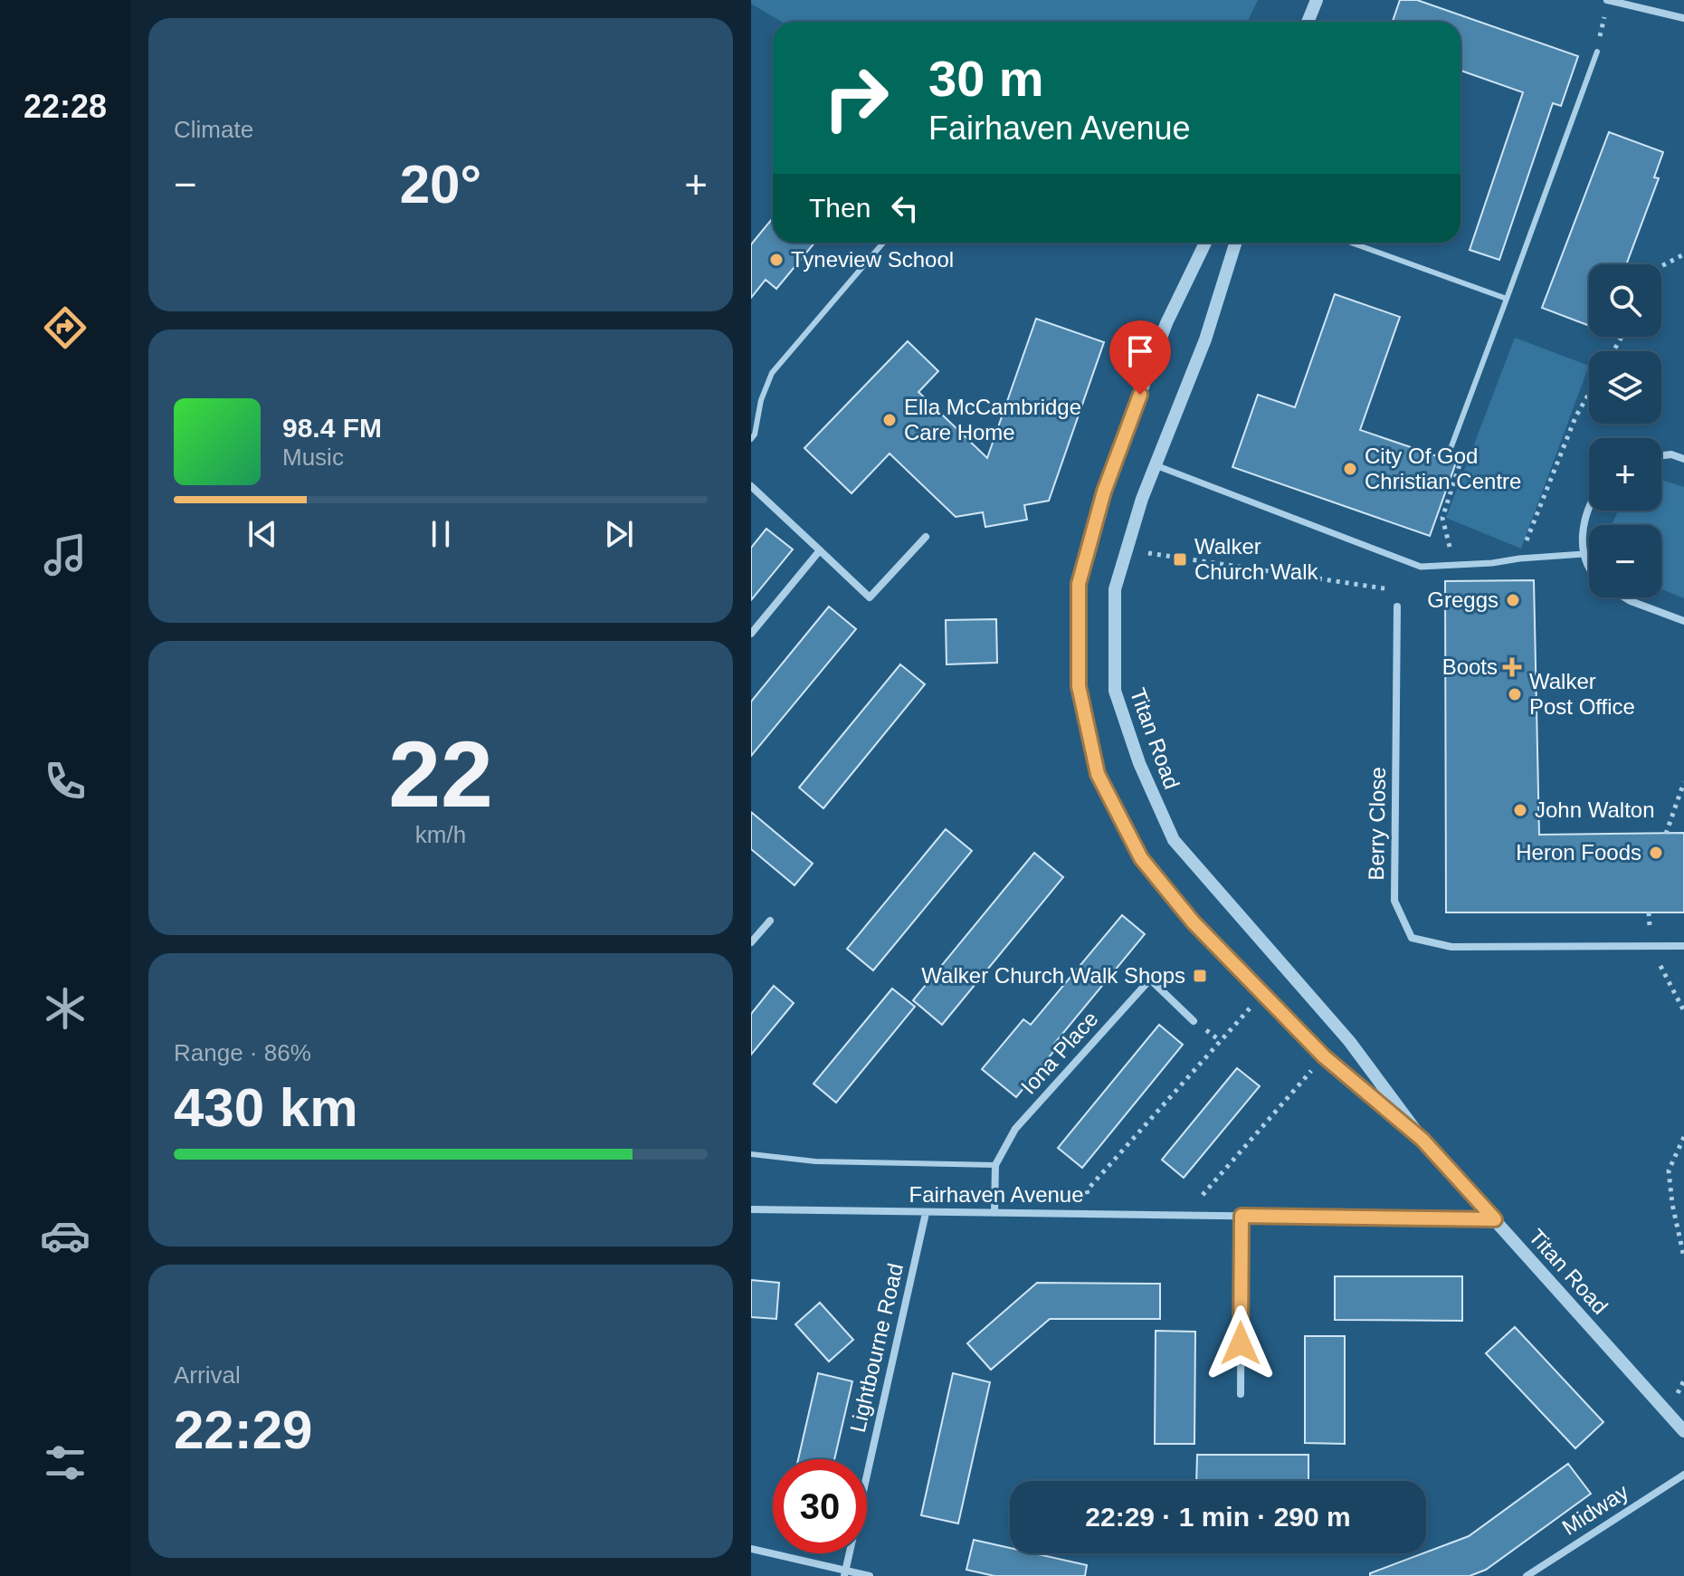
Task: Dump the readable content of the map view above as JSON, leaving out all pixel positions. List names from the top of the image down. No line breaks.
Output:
{"streets":{"street":["Titan Road","Berry Close","Iona Place","Fairhaven Avenue","Lightbourne Road","Midway"]},"crossings":[["Titan Road","Fairhaven Avenue"],["Iona Place","Fairhaven Avenue"],["Fairhaven Avenue","Lightbourne Road"]],"places":{"other":["Tyneview School","Ella McCambridge Care Home","City Of God Christian Centre","Greggs","Walker Post Office","John Walton","Heron Foods"],"transit":["Walker Church Walk","Walker Church Walk Shops"],"health":["Boots"]},"page":{"tabs":"22:28","tile":["Climate",["22","km/h"],["Range · 86%","430 km"],["Arrival","22:29"]],"turn":["30 m","Fairhaven Avenue"],"heat":["−","20°","+"],"then":"Then","map_buttons":["+","−"],"song":["98.4 FM","Music"],"limit":"30","trip":"22:29 · 1 min · 290 m"}}
